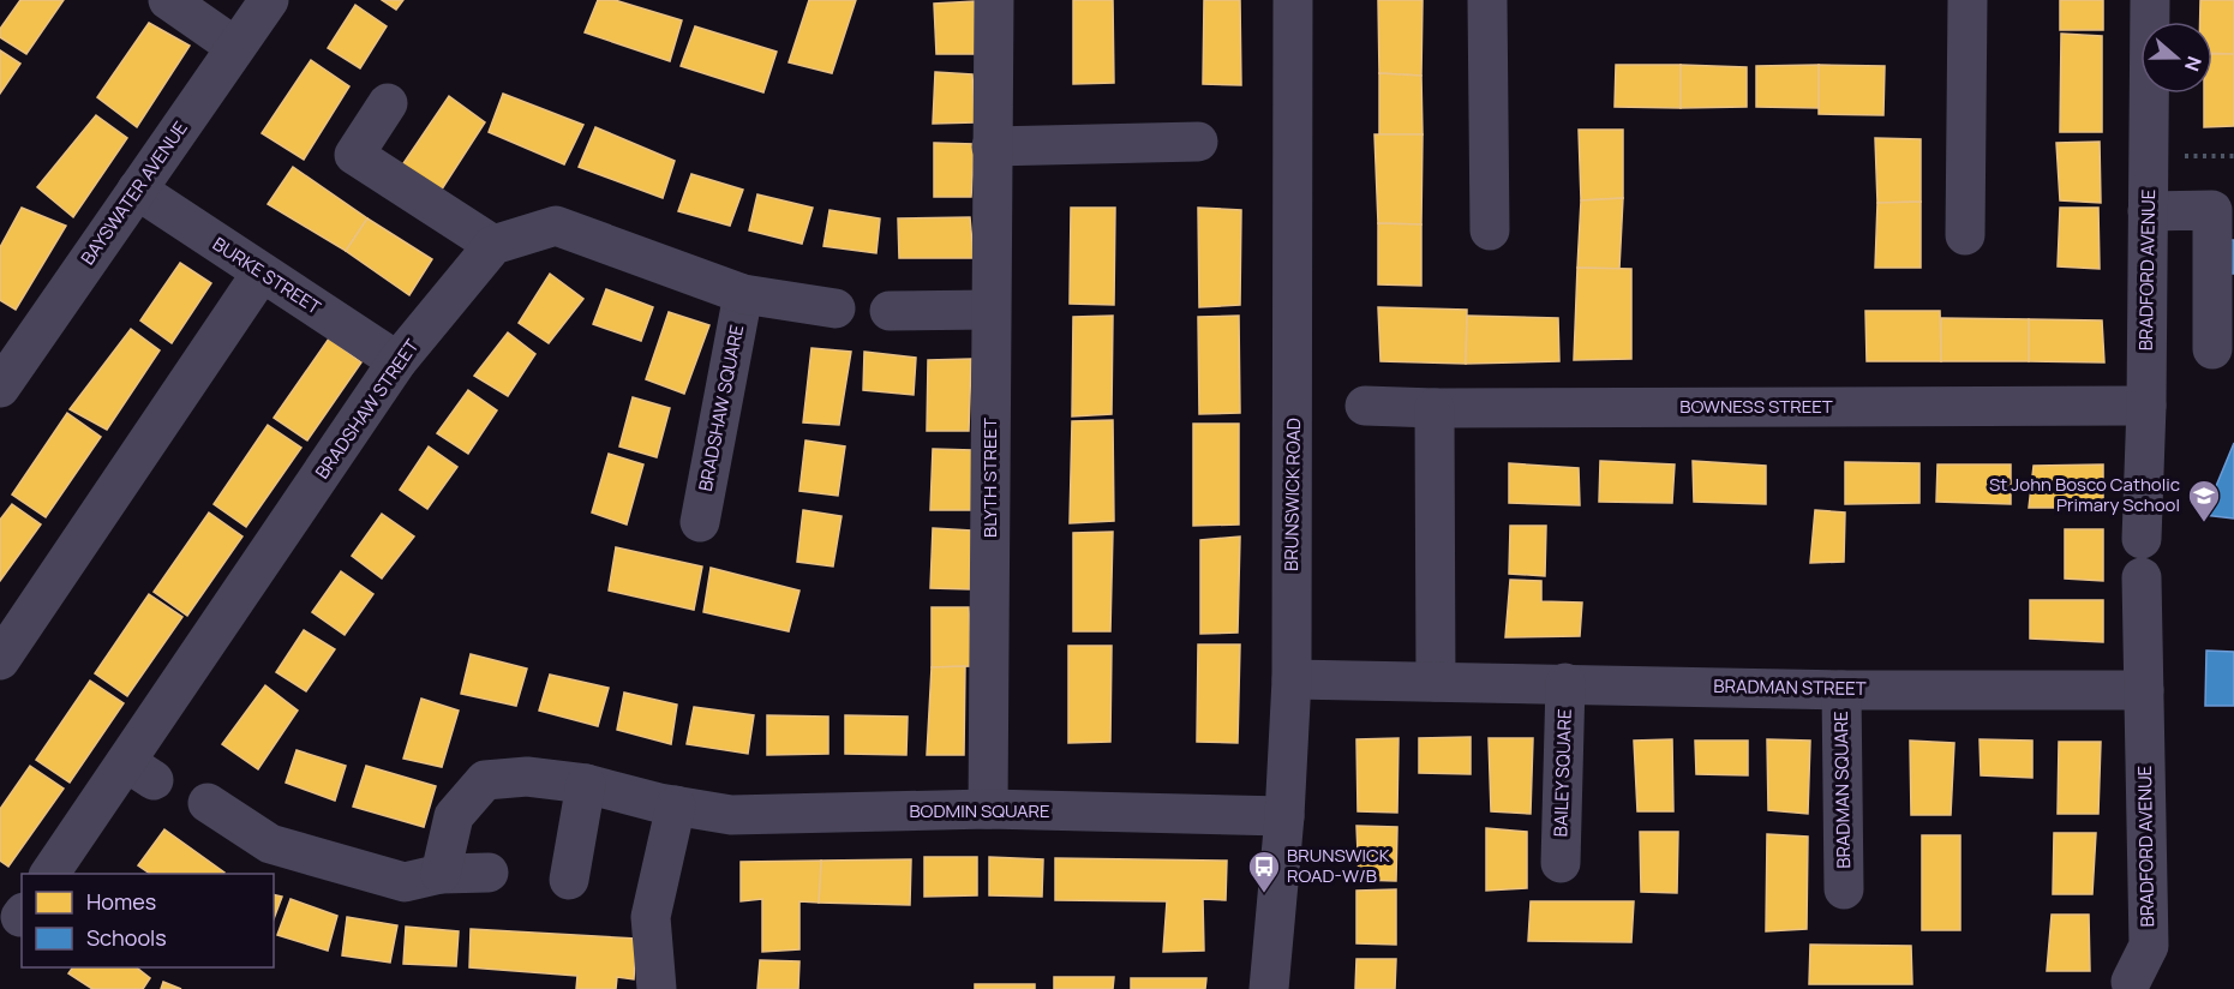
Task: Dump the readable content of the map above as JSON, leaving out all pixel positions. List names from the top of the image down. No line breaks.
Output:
{"streets":{"street":["BAYSWATER AVENUE","BRADFORD AVENUE","BURKE STREET","BOWNESS STREET","BRADSHAW SQUARE","BRADSHAW STREET","BLYTH STREET","BRUNSWICK ROAD","BRADMAN STREET","BAILEY SQUARE","BRADMAN SQUARE","BODMIN SQUARE"]},"crossings":[["BAYSWATER AVENUE","BURKE STREET"],["BRADFORD AVENUE","BOWNESS STREET"],["BRADFORD AVENUE","BRADMAN STREET"],["BURKE STREET","BRADSHAW STREET"],["BLYTH STREET","BODMIN SQUARE"],["BRUNSWICK ROAD","BRADMAN STREET"],["BRUNSWICK ROAD","BODMIN SQUARE"],["BRADMAN STREET","BAILEY SQUARE"],["BRADMAN STREET","BRADMAN SQUARE"]],"places":{"school or university":["St John Bosco Catholic Primary School"],"bus stop":["BRUNSWICK ROAD-W/B"]},"legend":["Homes","Schools"],"north":"right"}
